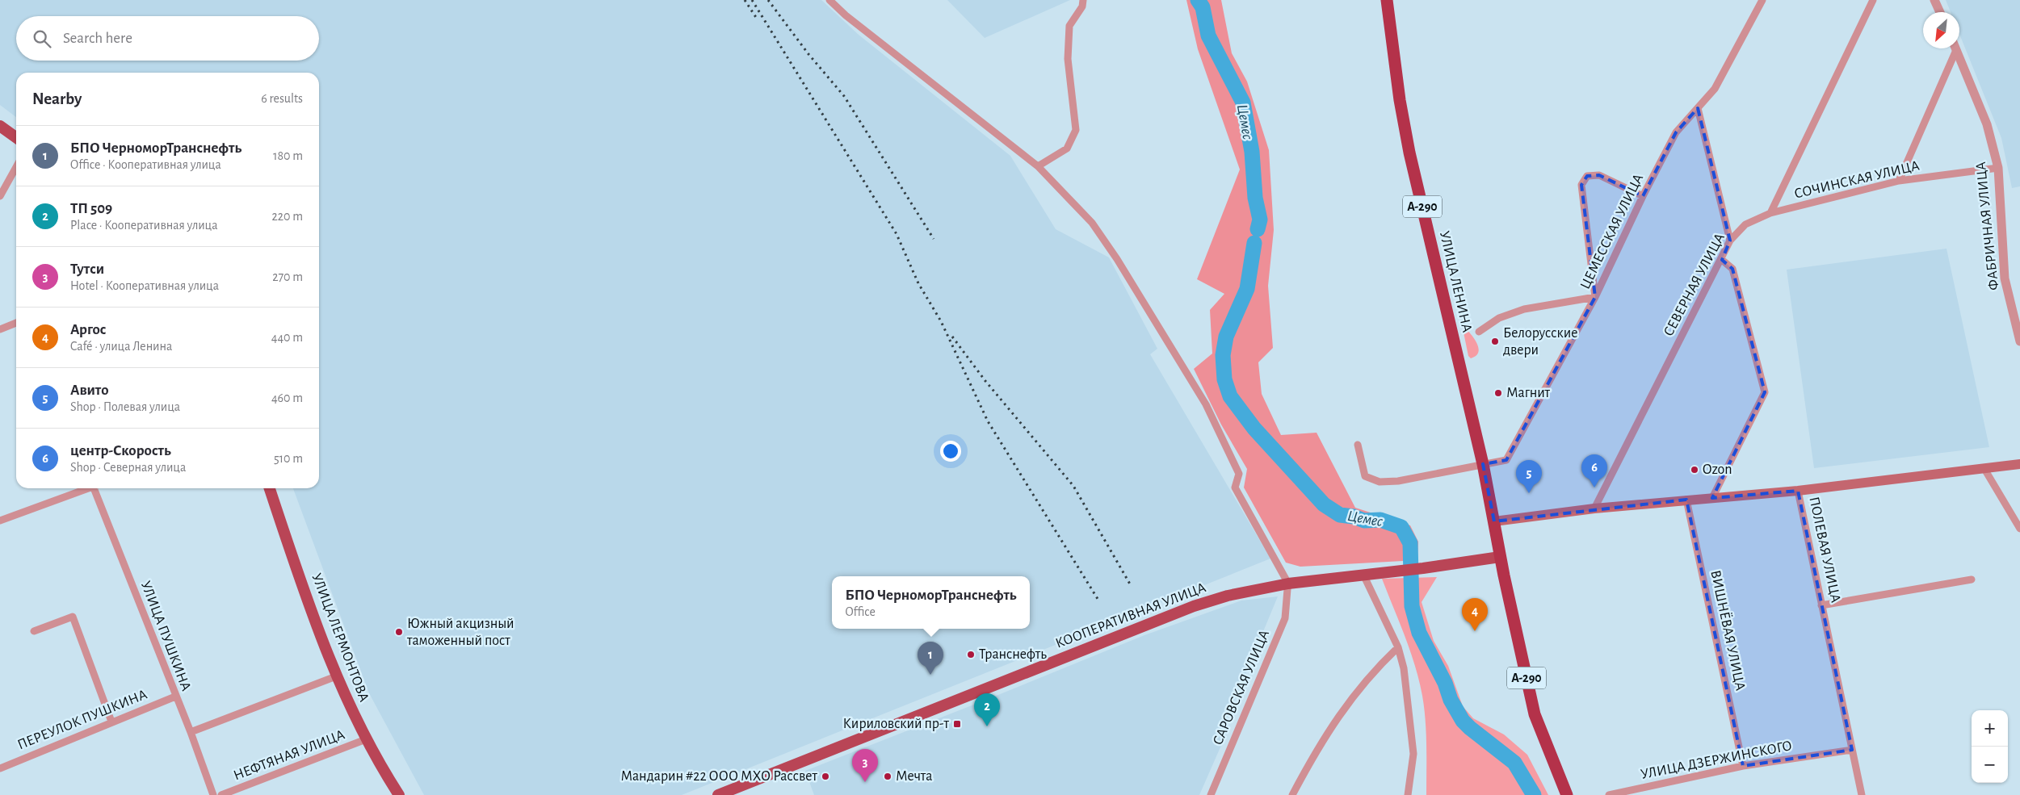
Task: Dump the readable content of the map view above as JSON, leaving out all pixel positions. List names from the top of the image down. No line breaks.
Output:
{"streets":{"highway":["А-290","УЛИЦА ЛЕНИНА"],"main road":["ПОЛЕВАЯ УЛИЦА","КООПЕРАТИВНАЯ УЛИЦА","УЛИЦА ЛЕРМОНТОВА"],"street":["СОЧИНСКАЯ УЛИЦА","ФАБРИЧНАЯ УЛИЦА","ЦЕМЕССКАЯ УЛИЦА","СЕВЕРНАЯ УЛИЦА","ВИШНЁВАЯ УЛИЦА","УЛИЦА ПУШКИНА","САРОВСКАЯ УЛИЦА","ПЕРЕУЛОК ПУШКИНА","НЕФТЯНАЯ УЛИЦА","УЛИЦА ДЗЕРЖИНСКОГО"]},"crossings":[["СОЧИНСКАЯ УЛИЦА","ФАБРИЧНАЯ УЛИЦА"],["СОЧИНСКАЯ УЛИЦА","СЕВЕРНАЯ УЛИЦА"],["А-290","УЛИЦА ЛЕНИНА"],["А-290","КООПЕРАТИВНАЯ УЛИЦА"],["ЦЕМЕССКАЯ УЛИЦА","УЛИЦА ЛЕНИНА"],["УЛИЦА ЛЕНИНА","ПОЛЕВАЯ УЛИЦА"],["УЛИЦА ЛЕНИНА","КООПЕРАТИВНАЯ УЛИЦА"],["СЕВЕРНАЯ УЛИЦА","ПОЛЕВАЯ УЛИЦА"],["ПОЛЕВАЯ УЛИЦА","ВИШНЁВАЯ УЛИЦА"],["ПОЛЕВАЯ УЛИЦА","УЛИЦА ДЗЕРЖИНСКОГО"],["КООПЕРАТИВНАЯ УЛИЦА","САРОВСКАЯ УЛИЦА"],["ВИШНЁВАЯ УЛИЦА","УЛИЦА ДЗЕРЖИНСКОГО"],["УЛИЦА ПУШКИНА","ПЕРЕУЛОК ПУШКИНА"],["УЛИЦА ЛЕРМОНТОВА","НЕФТЯНАЯ УЛИЦА"]],"water":["Цемес"],"places":{"other":["Белорусские двери","Магнит","Ozon","Южный акцизный таможенный пост","Транснефть","Мандарин #22 ООО МХО Рассвет","Мечта"],"transit":["Кириловский пр-т"]},"north":"bottom left","page":{"search":"Search here","heading":["Nearby","6 results"],"list":[{"mark":"1","name":"БПО ЧерноморТранснефть","note":"Office · Кооперативная улица","value":"180 m"},{"mark":"2","name":"ТП 509","note":"Place · Кооперативная улица","value":"220 m"},{"mark":"3","name":"Тутси","note":"Hotel · Кооперативная улица","value":"270 m"},{"mark":"4","name":"Аргос","note":"Café · улица Ленина","value":"440 m"},{"mark":"5","name":"Авито","note":"Shop · Полевая улица","value":"460 m"},{"mark":"6","name":"центр-Скорость","note":"Shop · Северная улица","value":"510 m"}],"pins":["6","5","4","1","2","3"],"popup":["БПО ЧерноморТранснефть","Office"],"map_buttons":["+","−"]}}
